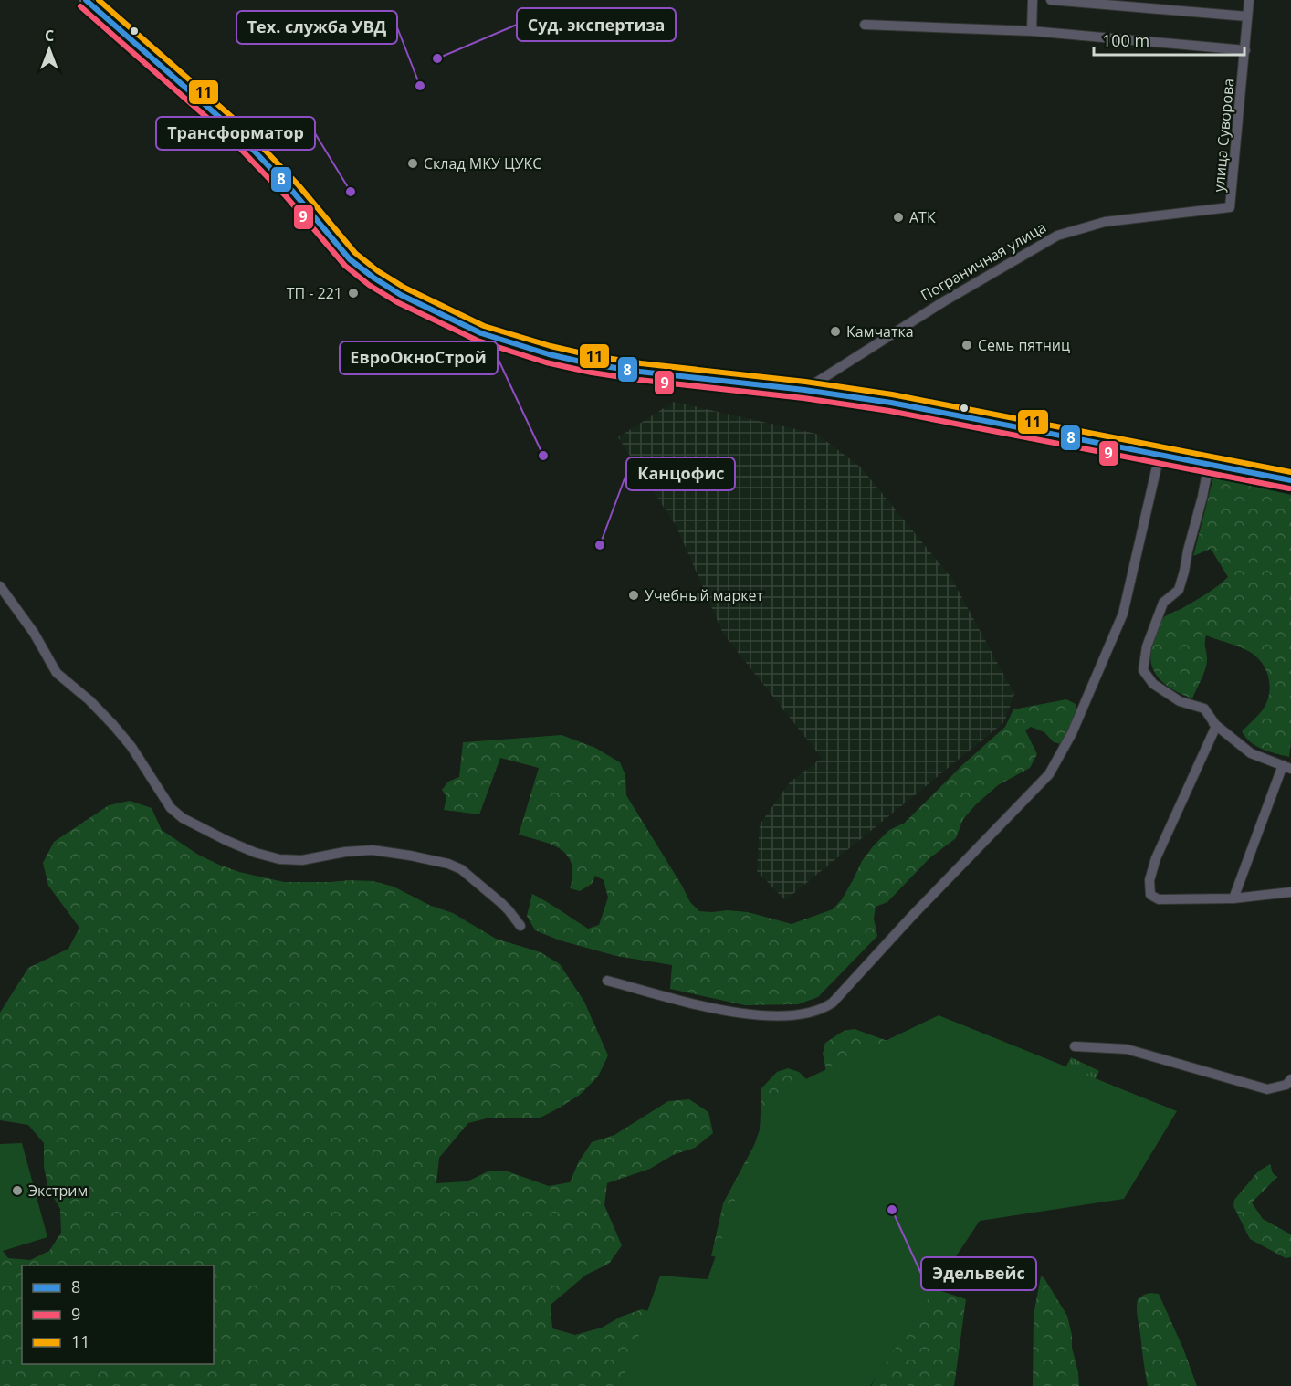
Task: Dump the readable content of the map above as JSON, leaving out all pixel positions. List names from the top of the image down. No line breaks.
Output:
{"streets":{"street":["улица Суворова","Пограничная улица"]},"crossings":[["улица Суворова","Пограничная улица"]],"places":["Суд. экспертиза","Тех. служба УВД","Склад МКУ ЦУКС","Трансформатор","АТК","ТП - 221","Камчатка","Семь пятниц","ЕвроОкноСтрой","Канцофис","Учебный маркет","Экстрим","Эдельвейс"],"lines":["transit line 8","transit line 11","transit line 9"],"legend":["8","9","11"],"scale_bar":"100 m","north":"top"}
